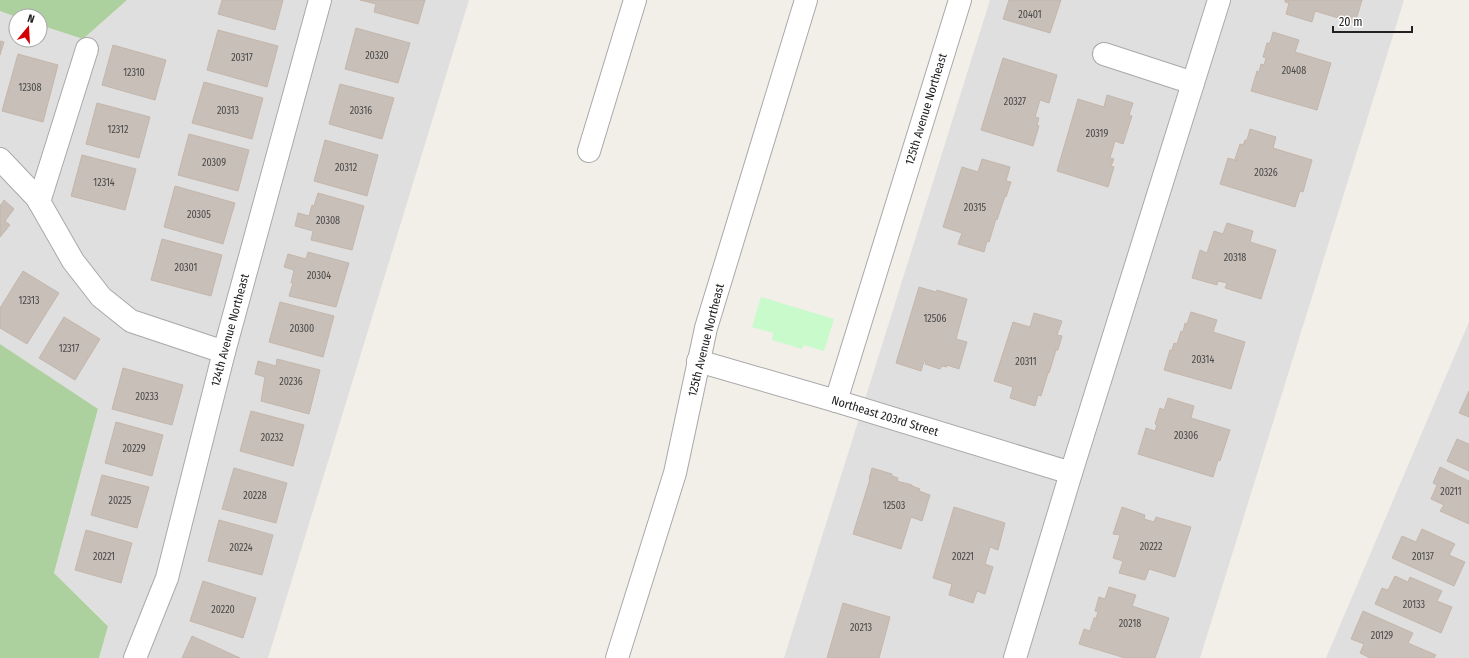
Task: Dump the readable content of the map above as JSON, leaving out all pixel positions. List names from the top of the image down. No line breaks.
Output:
{"streets":{"street":["125th Avenue Northeast","124th Avenue Northeast","Northeast 203rd Street"]},"crossings":[["125th Avenue Northeast","Northeast 203rd Street"]],"house_numbers":["20401","20320","20317","20408","12310","12308","20327","20313","20316","12312","20319","20309","20312","20326","12314","20315","20305","20308","20318","20301","20304","12313","12506","20300","12317","20314","20311","20236","20233","20306","20232","20229","20211","20228","20225","12503","20222","20224","20221","20221","20137","20133","20220","20218","20213","20129"],"scale_bar":"20 m","north":"top"}
